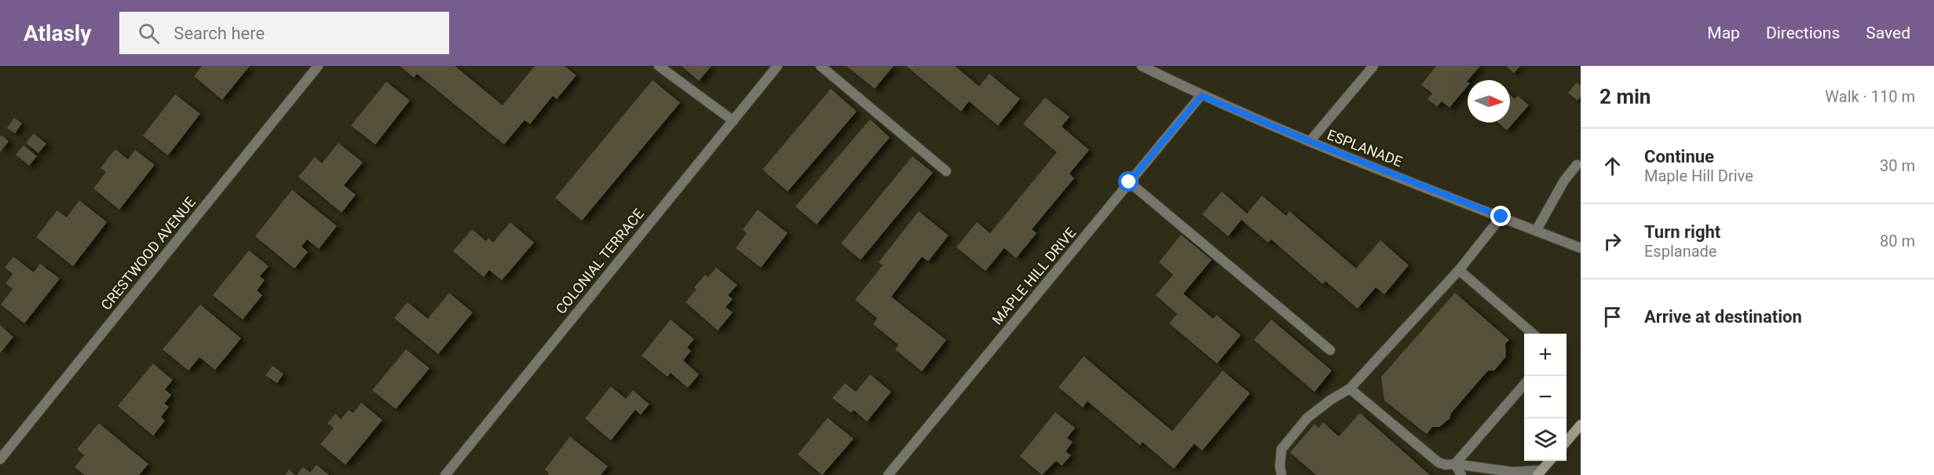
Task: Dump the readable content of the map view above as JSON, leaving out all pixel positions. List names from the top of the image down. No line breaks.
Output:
{"streets":{"street":["ESPLANADE","CRESTWOOD AVENUE","COLONIAL TERRACE","MAPLE HILL DRIVE"]},"crossings":[["ESPLANADE","MAPLE HILL DRIVE"]],"north":"right","page":{"header":"Atlasly","search":"Search here","nav":["Map","Directions","Saved"],"heading":["2 min","Walk · 110 m"],"list":[["Continue","Maple Hill Drive","30 m"],["Turn right","Esplanade","80 m"],"Arrive at destination"],"map_buttons":["+","−"]}}
